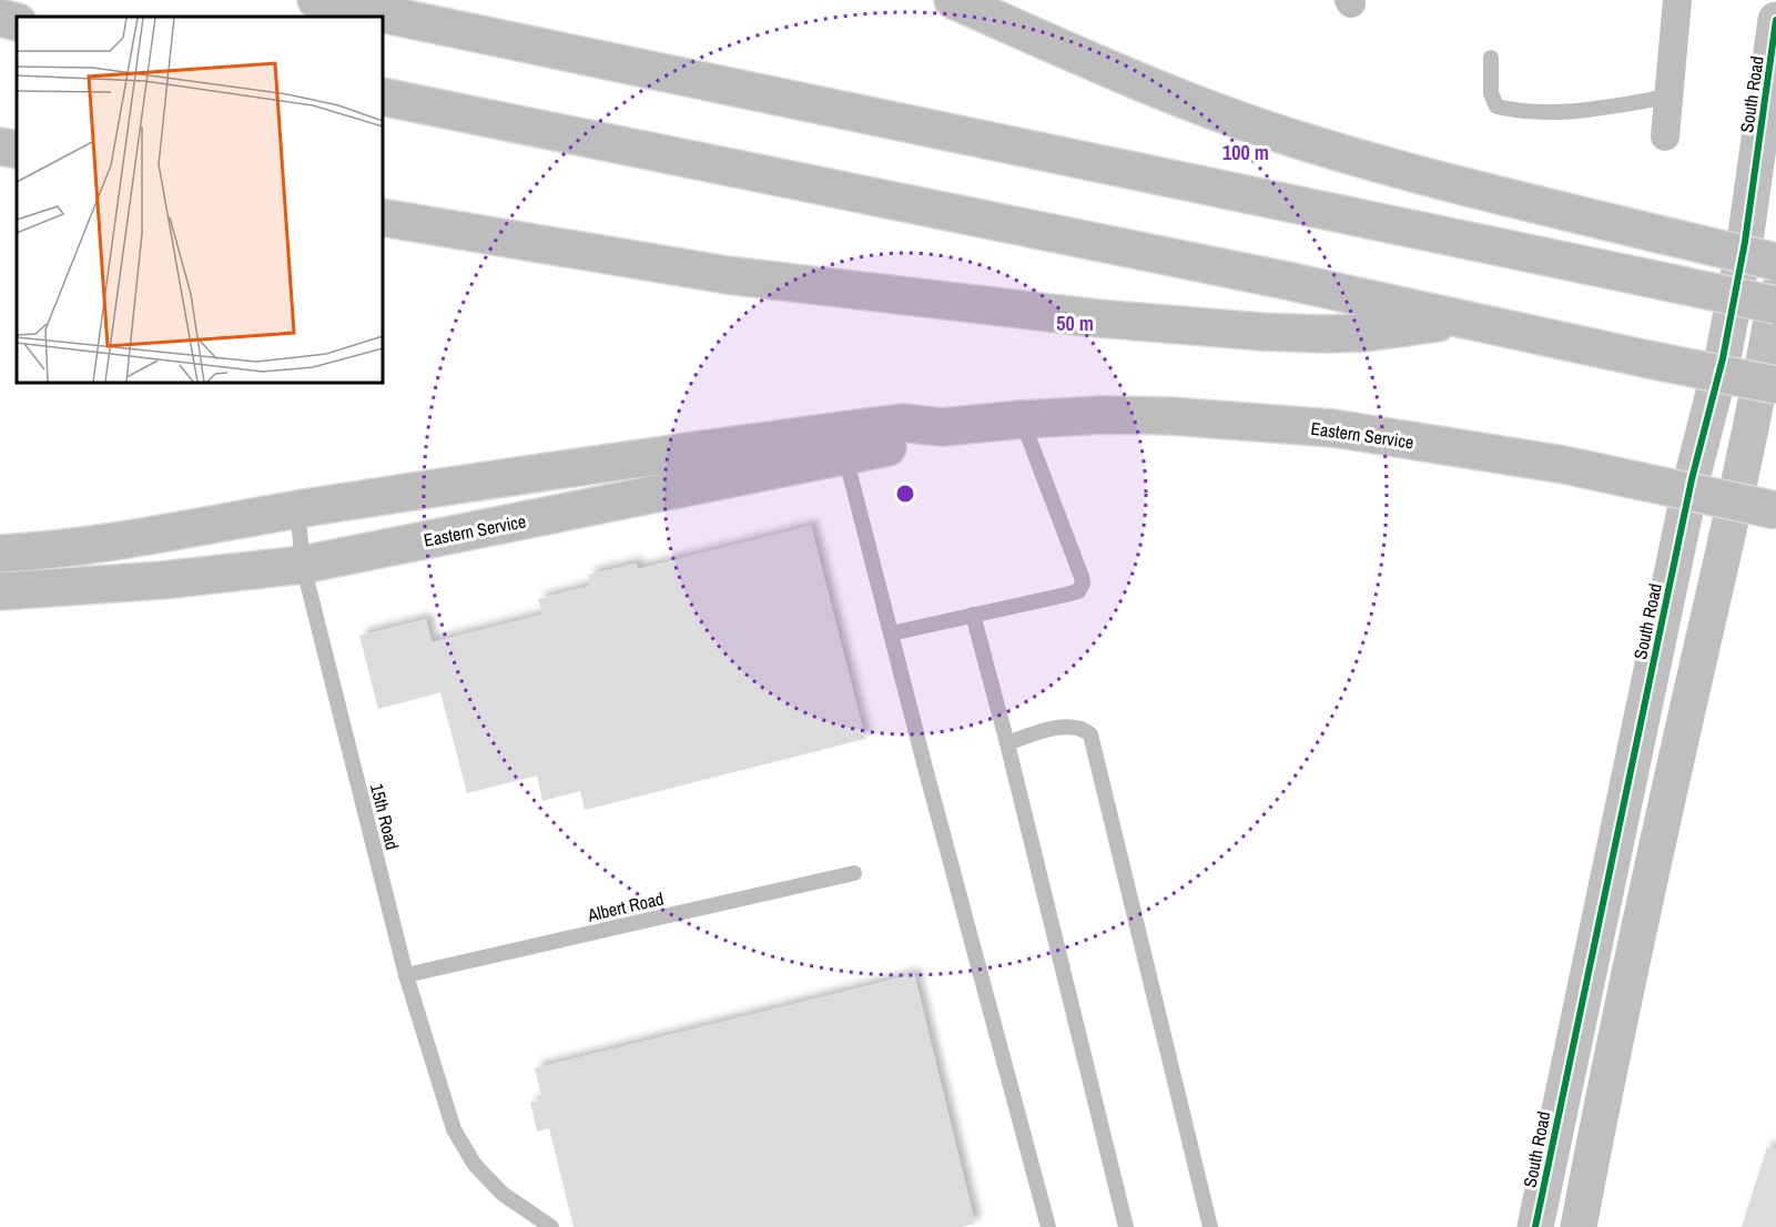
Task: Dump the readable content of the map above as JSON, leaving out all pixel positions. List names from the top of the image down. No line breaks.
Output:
{"streets":{"main road":["Eastern Service"],"street":["South Road"],"lane":["15th Road","Albert Road"]},"crossings":[["Eastern Service","15th Road"],["15th Road","Albert Road"]],"rings":["100 m","50 m"]}
